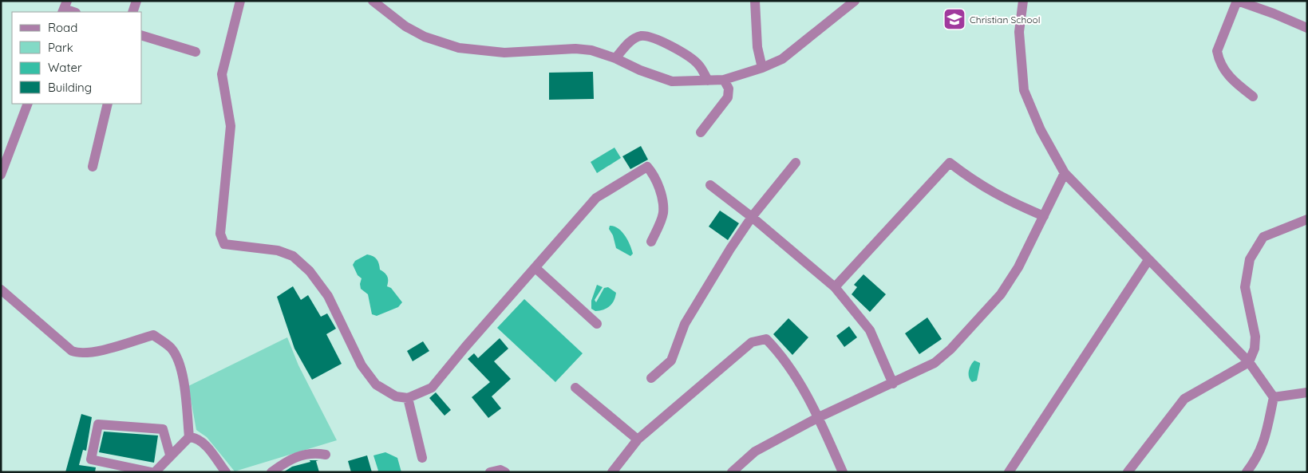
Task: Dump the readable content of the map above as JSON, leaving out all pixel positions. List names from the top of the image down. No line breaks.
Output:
{"places":{"school or university":["Christian School"]},"legend":["Road","Park","Water","Building"]}
